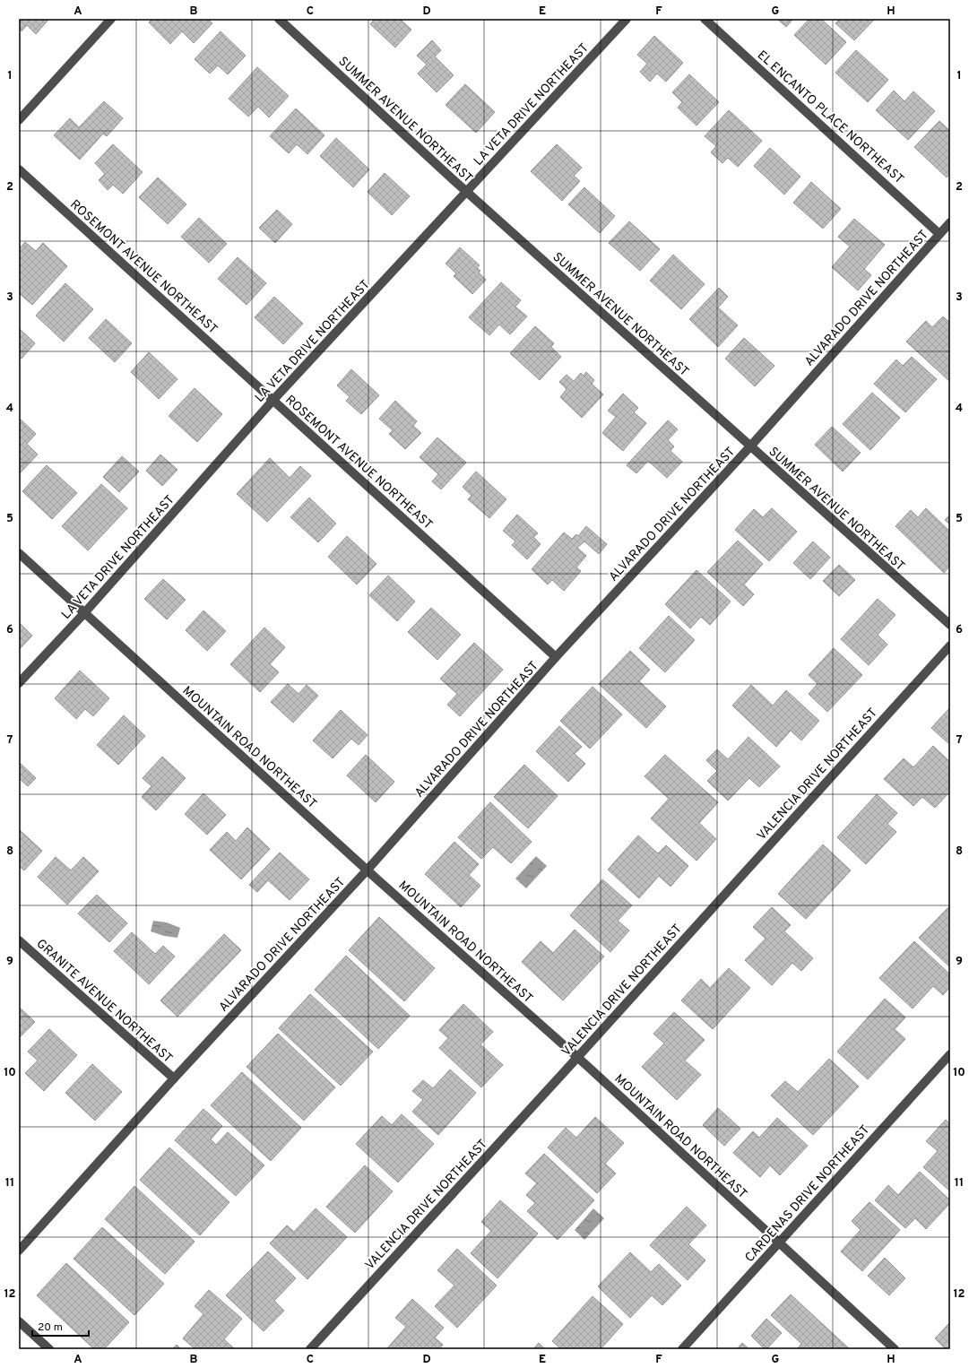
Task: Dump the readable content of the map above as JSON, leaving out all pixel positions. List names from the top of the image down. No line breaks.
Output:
{"streets":{"street":["LA VETA DRIVE NORTHEAST","EL ENCANTO PLACE NORTHEAST","SUMMER AVENUE NORTHEAST","ROSEMONT AVENUE NORTHEAST","ALVARADO DRIVE NORTHEAST","MOUNTAIN ROAD NORTHEAST","VALENCIA DRIVE NORTHEAST","GRANITE AVENUE NORTHEAST","CARDENAS DRIVE NORTHEAST"]},"crossings":[["LA VETA DRIVE NORTHEAST","SUMMER AVENUE NORTHEAST"],["LA VETA DRIVE NORTHEAST","ROSEMONT AVENUE NORTHEAST"],["LA VETA DRIVE NORTHEAST","MOUNTAIN ROAD NORTHEAST"],["EL ENCANTO PLACE NORTHEAST","ALVARADO DRIVE NORTHEAST"],["SUMMER AVENUE NORTHEAST","ALVARADO DRIVE NORTHEAST"],["ROSEMONT AVENUE NORTHEAST","ALVARADO DRIVE NORTHEAST"],["ALVARADO DRIVE NORTHEAST","MOUNTAIN ROAD NORTHEAST"],["ALVARADO DRIVE NORTHEAST","GRANITE AVENUE NORTHEAST"],["MOUNTAIN ROAD NORTHEAST","VALENCIA DRIVE NORTHEAST"],["MOUNTAIN ROAD NORTHEAST","CARDENAS DRIVE NORTHEAST"]],"scale_bar":"20 m","grid":{"columns":["A","B","C","D","E","F","G","H"],"rows":["1","2","3","4","5","6","7","8","9","10","11","12"]}}
